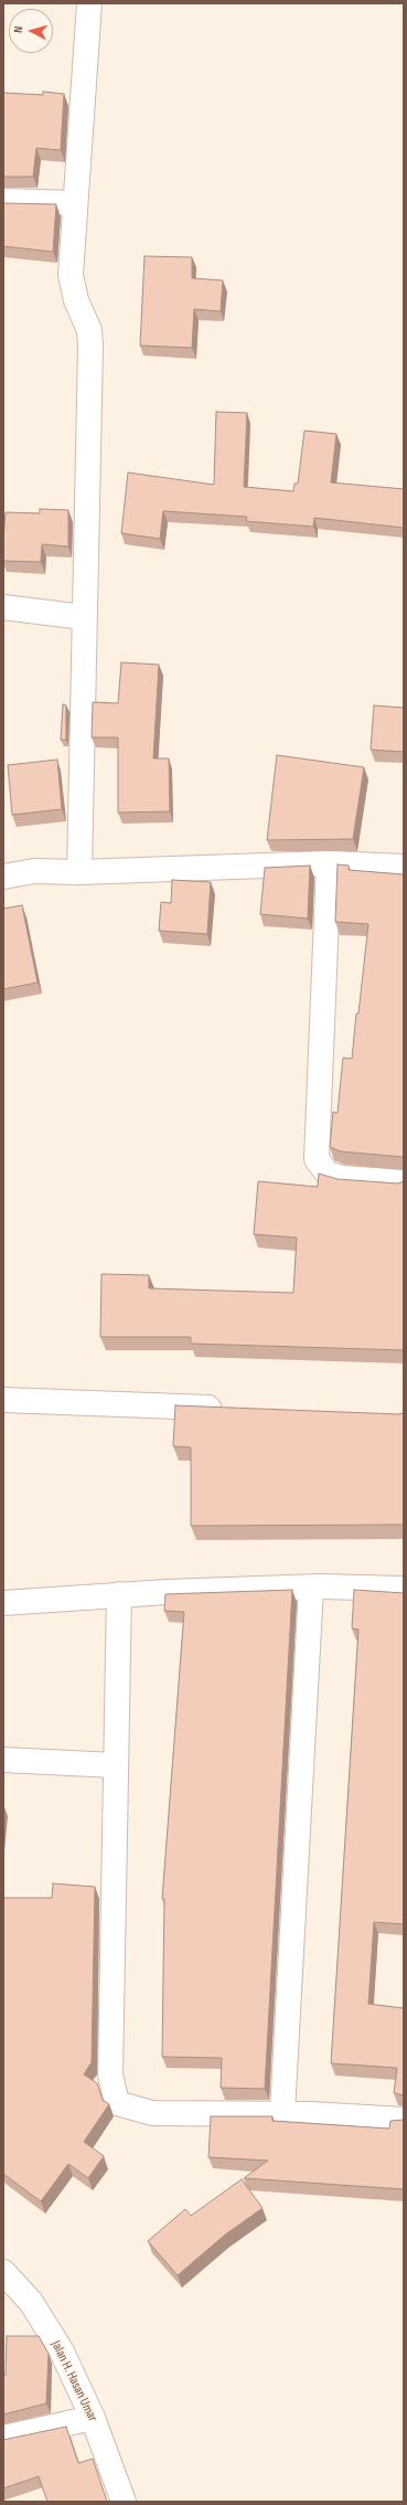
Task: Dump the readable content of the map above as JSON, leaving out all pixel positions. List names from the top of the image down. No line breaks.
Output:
{"streets":{"street":["Jalan H. Hasan Umar"]},"north":"left"}
